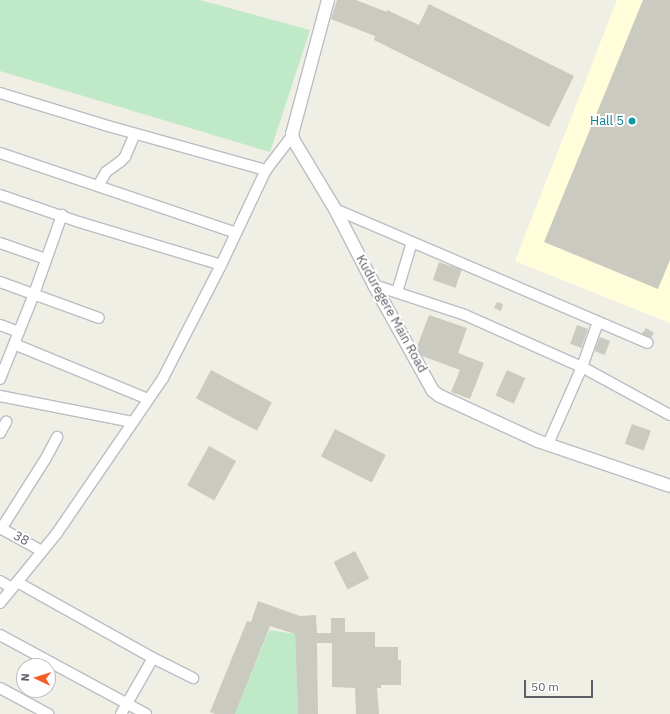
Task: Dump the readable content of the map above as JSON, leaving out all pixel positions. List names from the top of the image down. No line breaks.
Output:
{"streets":{"street":["Kuduregere Main Road","38"]},"places":["Hall 5"],"scale_bar":"50 m","north":"left"}
